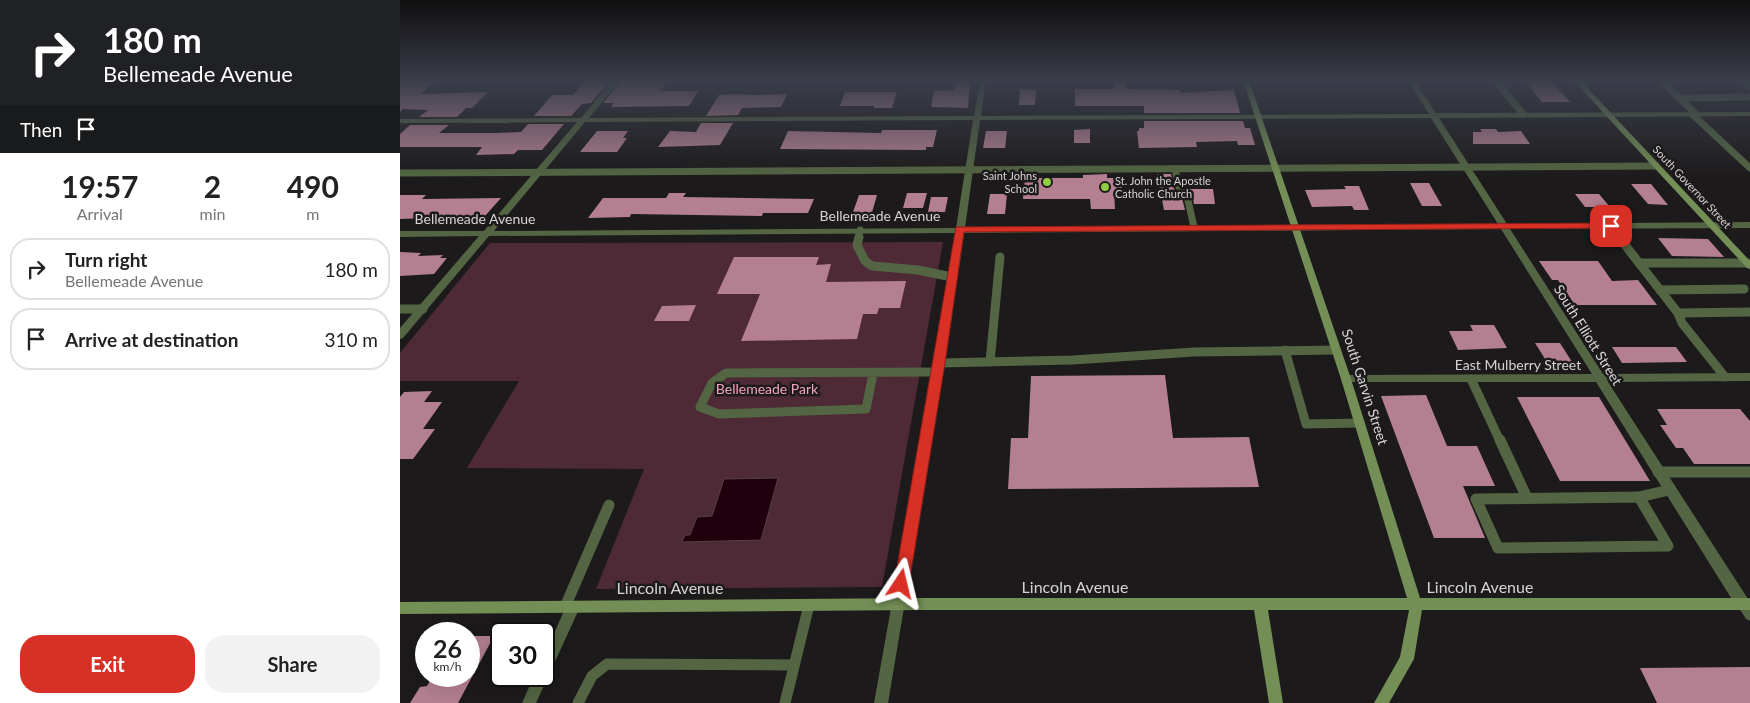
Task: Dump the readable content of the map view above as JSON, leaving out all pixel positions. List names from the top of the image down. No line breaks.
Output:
{"streets":{"street":["South Governor Street","Bellemeade Avenue","South Elliott Street","East Mulberry Street","South Garvin Street","Lincoln Avenue"]},"crossings":[["South Governor Street","Bellemeade Avenue"],["Bellemeade Avenue","South Elliott Street"],["Bellemeade Avenue","South Garvin Street"],["South Elliott Street","East Mulberry Street"],["South Elliott Street","Lincoln Avenue"],["East Mulberry Street","South Garvin Street"],["South Garvin Street","Lincoln Avenue"]],"parks":["Bellemeade Park"],"places":["Saint Johns School","St. John the Apostle Catholic Church"],"page":{"turn":["180 m","Bellemeade Avenue"],"then":"Then","eta":["19:57","Arrival","2","min","490","m"],"list":[{"name":"Turn right","note":"Bellemeade Avenue","value":"180 m"},{"name":"Arrive at destination","value":"310 m"}],"speed":"26 km/h","limit":"30","buttons":["Exit","Share"]}}
